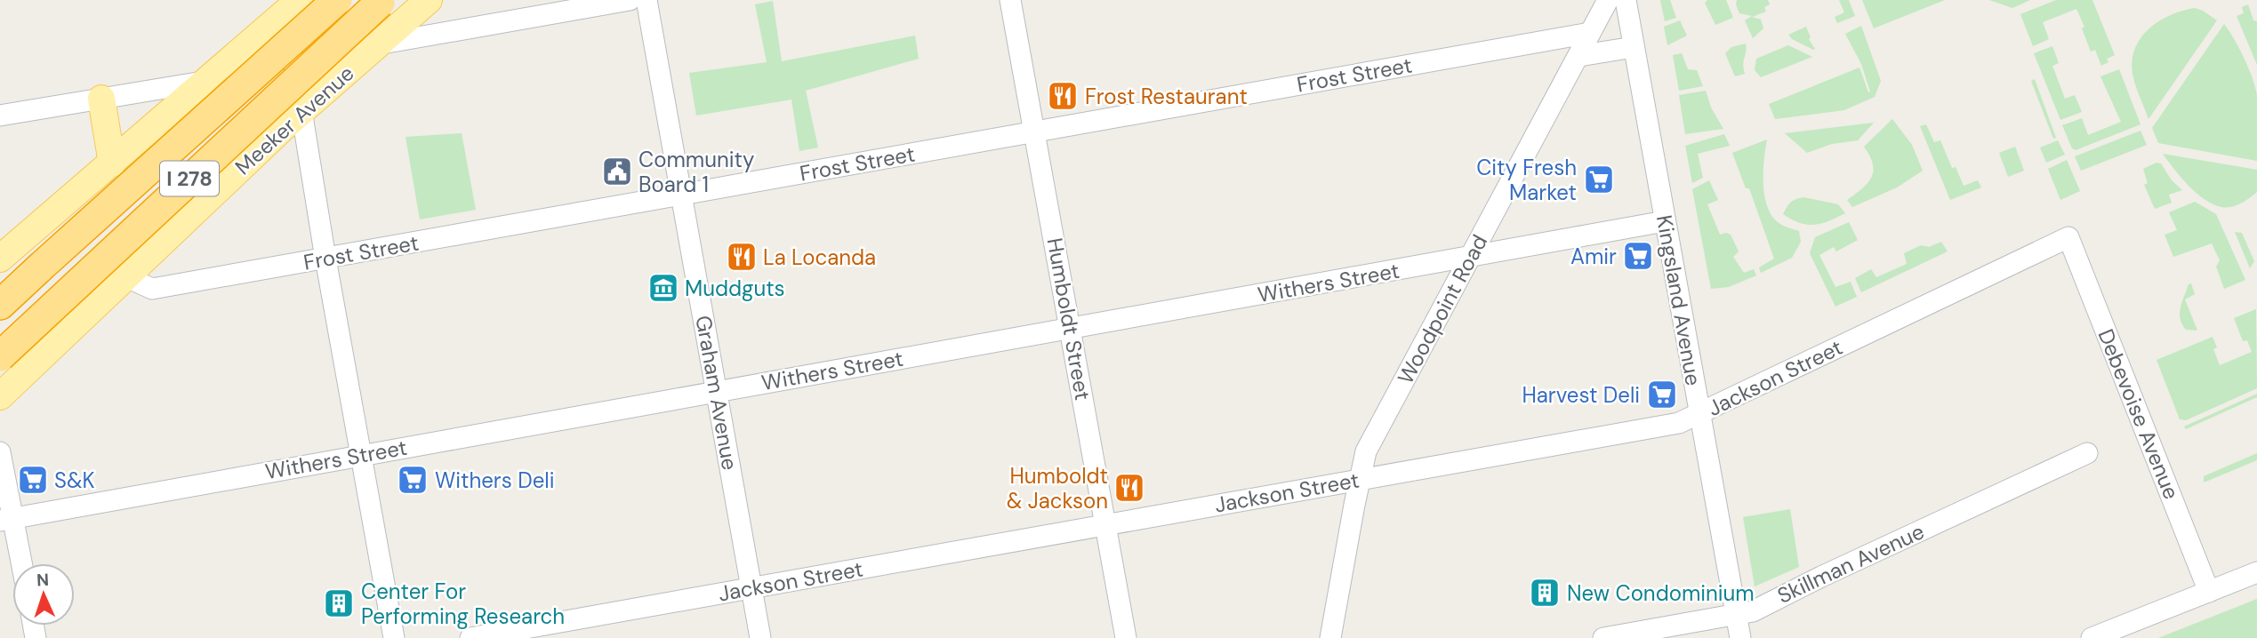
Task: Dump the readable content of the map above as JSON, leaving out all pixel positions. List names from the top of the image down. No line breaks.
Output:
{"streets":{"highway":["I 278"],"main road":["Meeker Avenue"],"street":["Frost Street","Withers Street","Kingsland Avenue","Woodpoint Road","Humboldt Street","Jackson Street","Graham Avenue","Debevoise Avenue","Skillman Avenue"]},"crossings":[["Frost Street","Meeker Avenue"],["Frost Street","Woodpoint Road"],["Frost Street","Humboldt Street"],["Frost Street","Graham Avenue"],["Withers Street","Kingsland Avenue"],["Withers Street","Woodpoint Road"],["Withers Street","Humboldt Street"],["Withers Street","Graham Avenue"],["Kingsland Avenue","Jackson Street"],["Kingsland Avenue","Skillman Avenue"],["Woodpoint Road","Jackson Street"],["Humboldt Street","Jackson Street"],["Jackson Street","Graham Avenue"],["Jackson Street","Debevoise Avenue"]],"places":{"restaurant":["Frost Restaurant","La Locanda","Humboldt & Jackson"],"public building":["Community Board 1"],"supermarket":["City Fresh Market","Amir","Harvest Deli","S&K","Withers Deli"],"museum":["Muddguts"],"building":["New Condominium","Center For Performing Research"]},"north":"top"}
